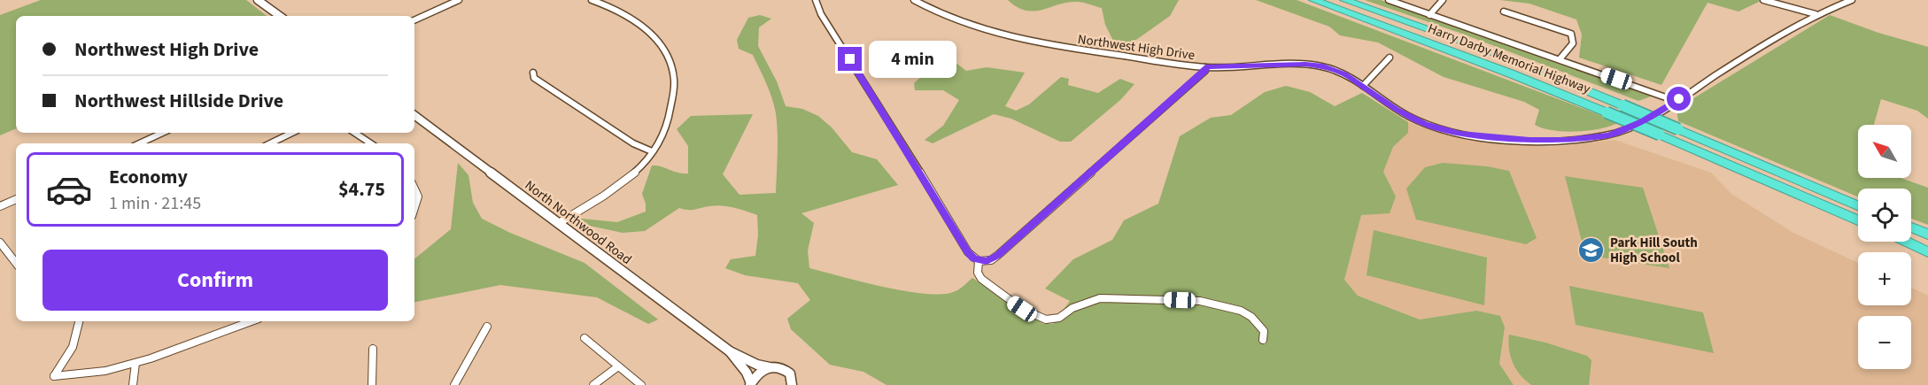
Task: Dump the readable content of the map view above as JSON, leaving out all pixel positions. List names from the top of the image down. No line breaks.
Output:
{"streets":{"highway":["Harry Darby Memorial Highway"],"street":["Northwest High Drive","North Northwood Road"]},"places":{"school or university":["Park Hill South High School"]},"north":"top left","page":{"banner":["Northwest High Drive","Northwest Hillside Drive"],"bubble":"4 min","map_buttons":["+","−"],"list":[{"name":"Economy","note":"1 min · 21:45","value":"$4.75"}],"buttons":"Confirm"}}
